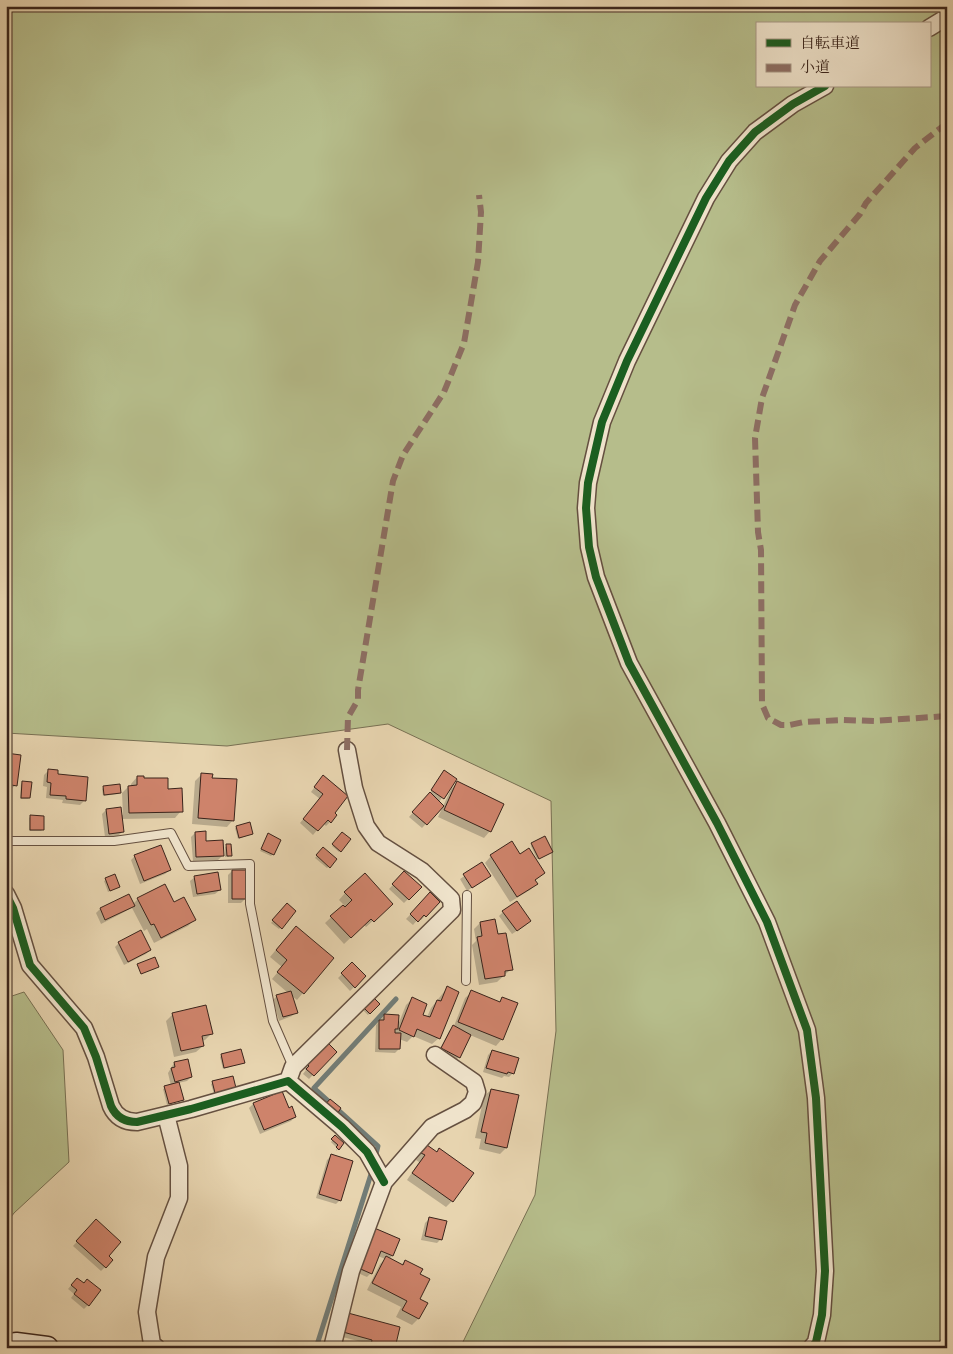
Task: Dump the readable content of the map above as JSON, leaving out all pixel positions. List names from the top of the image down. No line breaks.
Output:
{"legend":["自転車道","小道"]}
